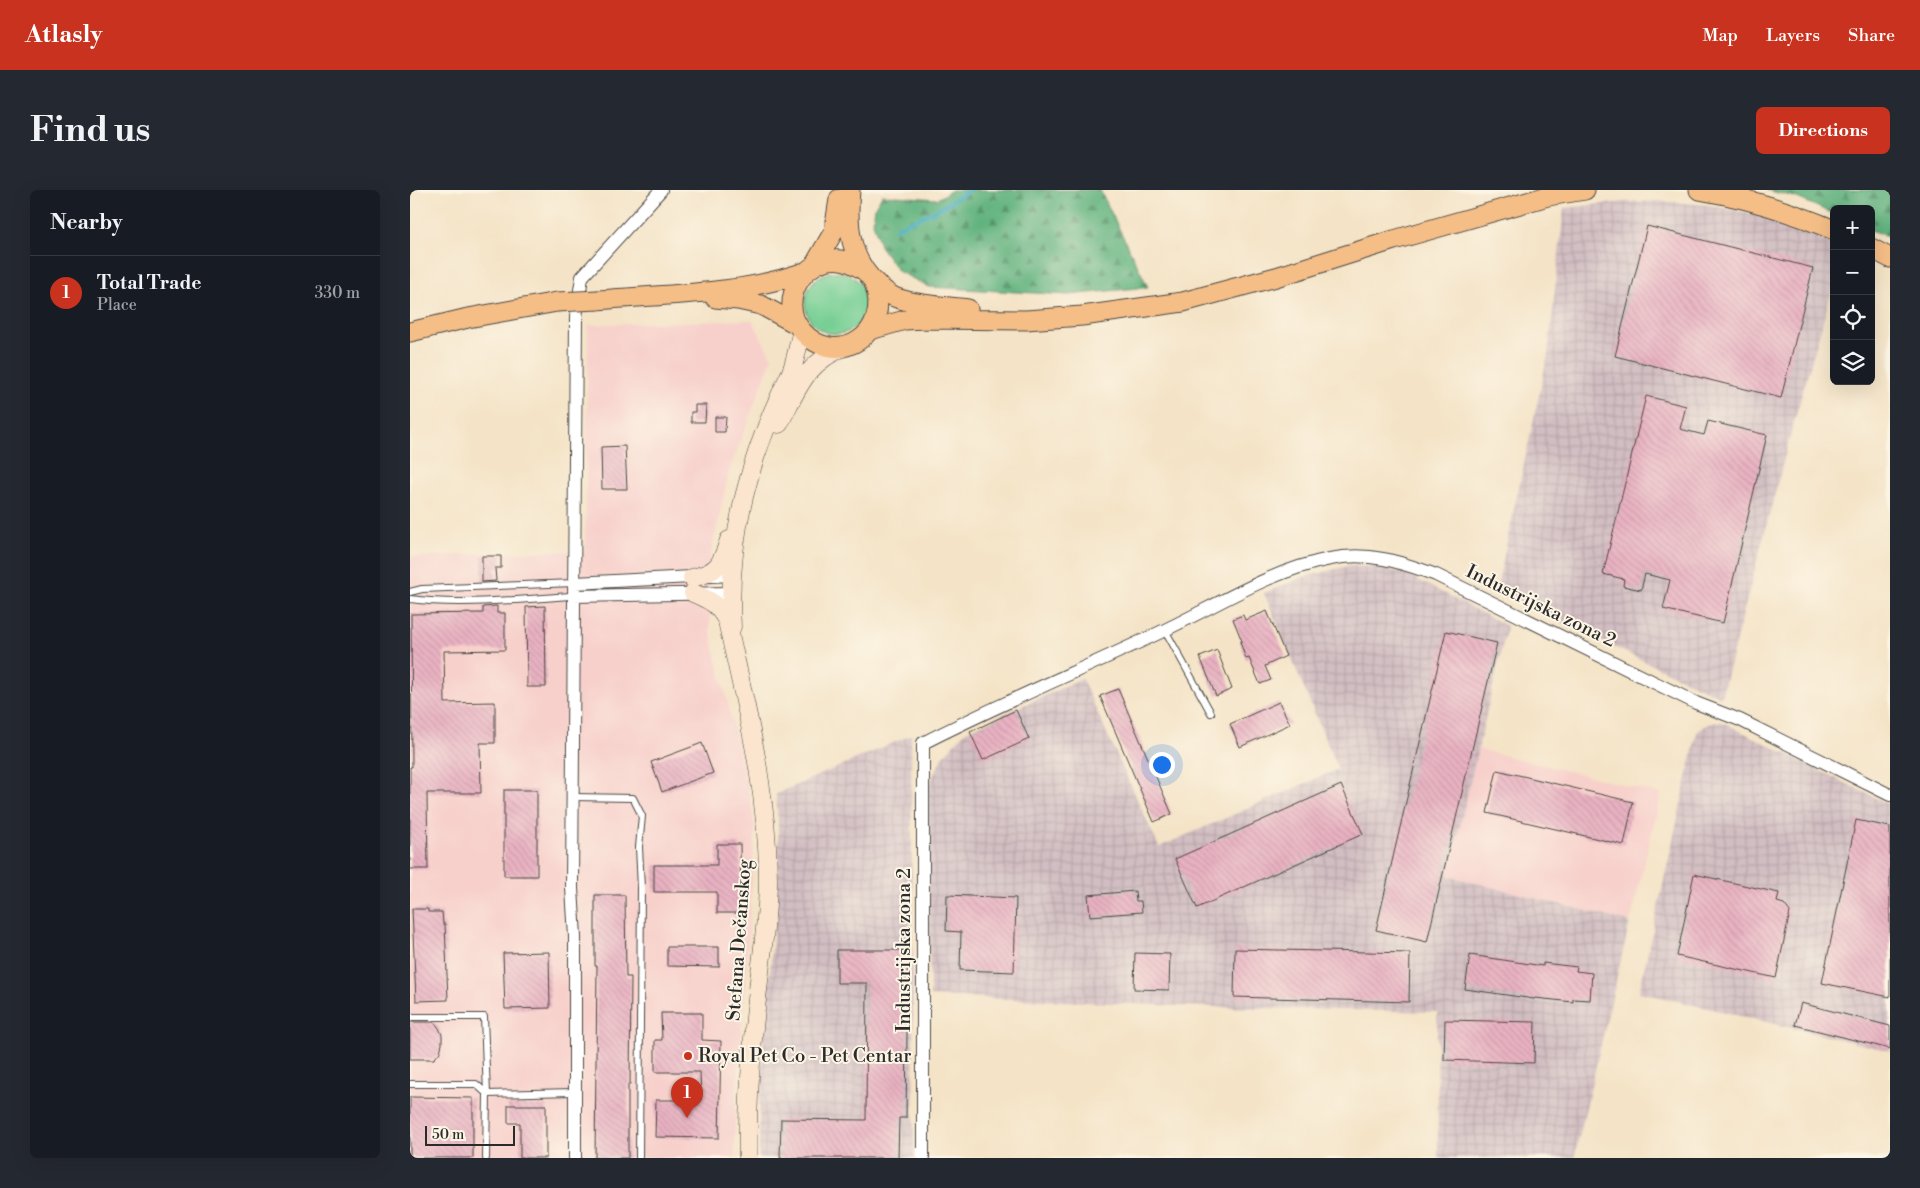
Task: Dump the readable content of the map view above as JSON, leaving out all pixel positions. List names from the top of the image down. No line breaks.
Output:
{"streets":{"main road":["Stefana Dečanskog"],"street":["Industrijska zona 2"]},"places":["Royal Pet Co - Pet Centar"],"scale_bar":"50 m","page":{"header":"Atlasly","nav":["Map","Layers","Share"],"buttons":"Directions","title":"Find us","heading":"Nearby","map_buttons":["+","−"],"list":[{"mark":"1","name":"Total Trade","note":"Place","value":"330 m"}],"pins":"1","scale":"50 m"}}
